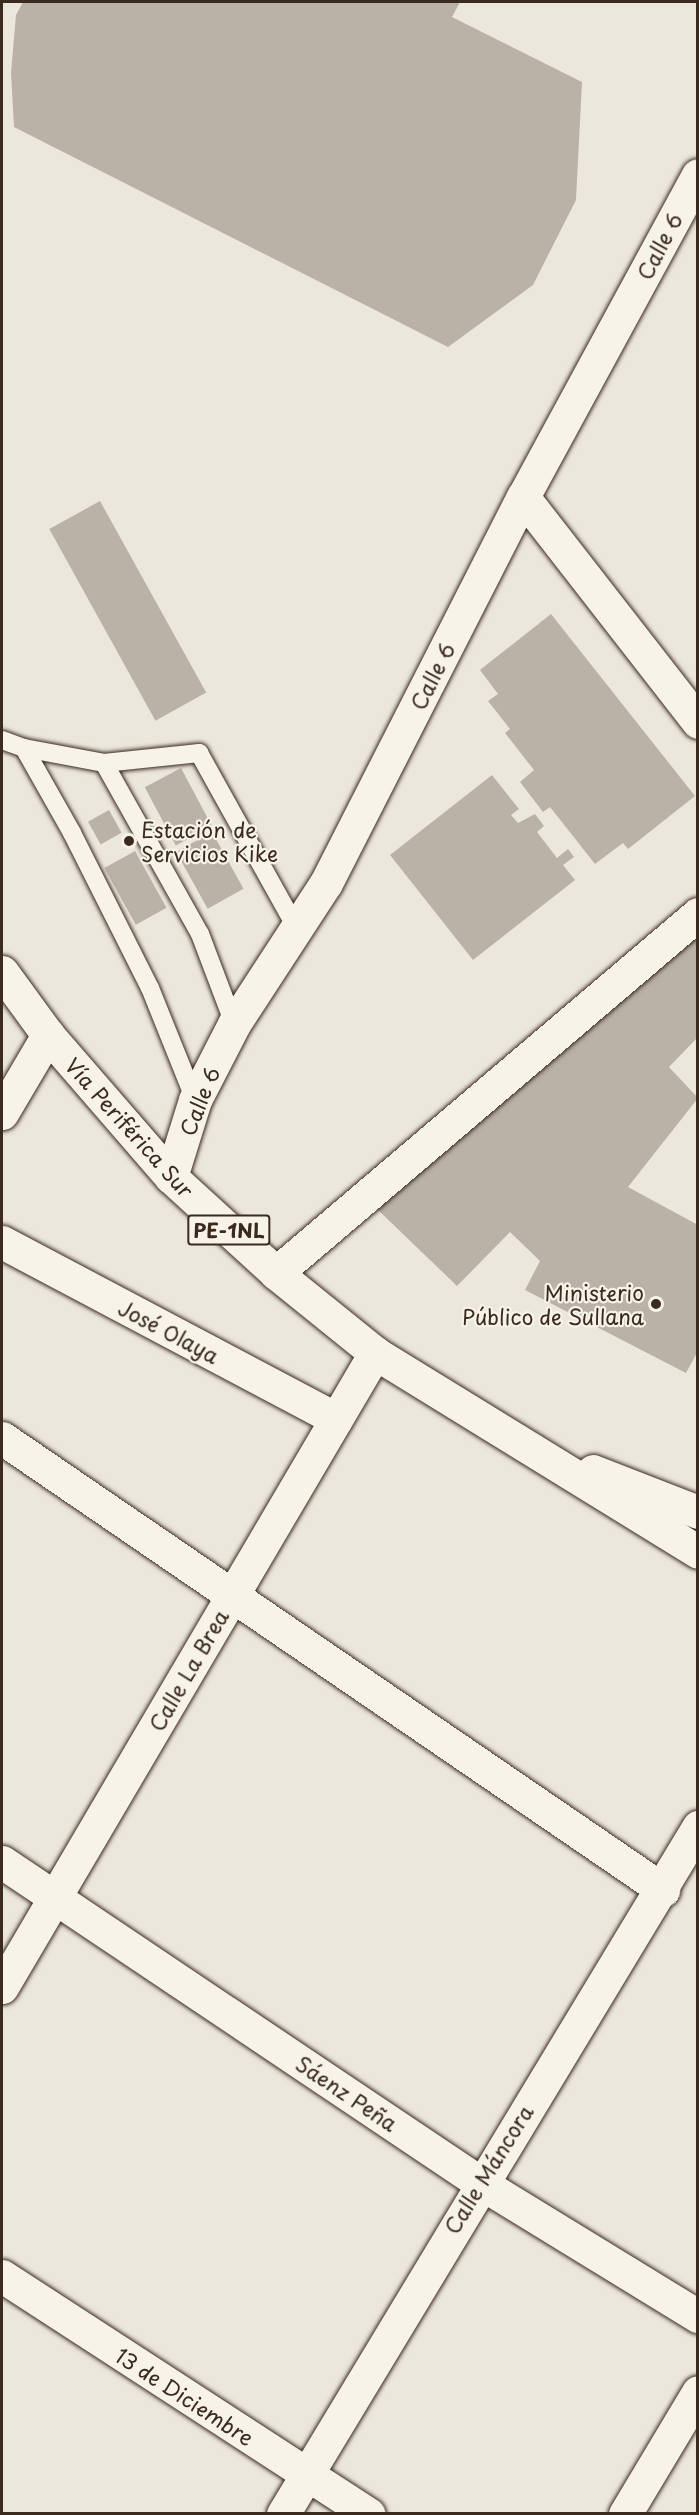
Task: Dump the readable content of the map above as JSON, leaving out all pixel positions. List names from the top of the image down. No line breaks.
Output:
{"streets":{"main road":["Calle 6","Vía Periférica Sur","PE-1NL","José Olaya","Calle La Brea","Sáenz Peña","Calle Máncora","13 de Diciembre"]},"crossings":[["Calle 6","Vía Periférica Sur"],["Vía Periférica Sur","Calle La Brea"],["José Olaya","Calle La Brea"],["Calle La Brea","Sáenz Peña"],["Sáenz Peña","Calle Máncora"],["Calle Máncora","13 de Diciembre"]],"places":["Estación de Servicios Kike","Ministerio Público de Sullana"]}
